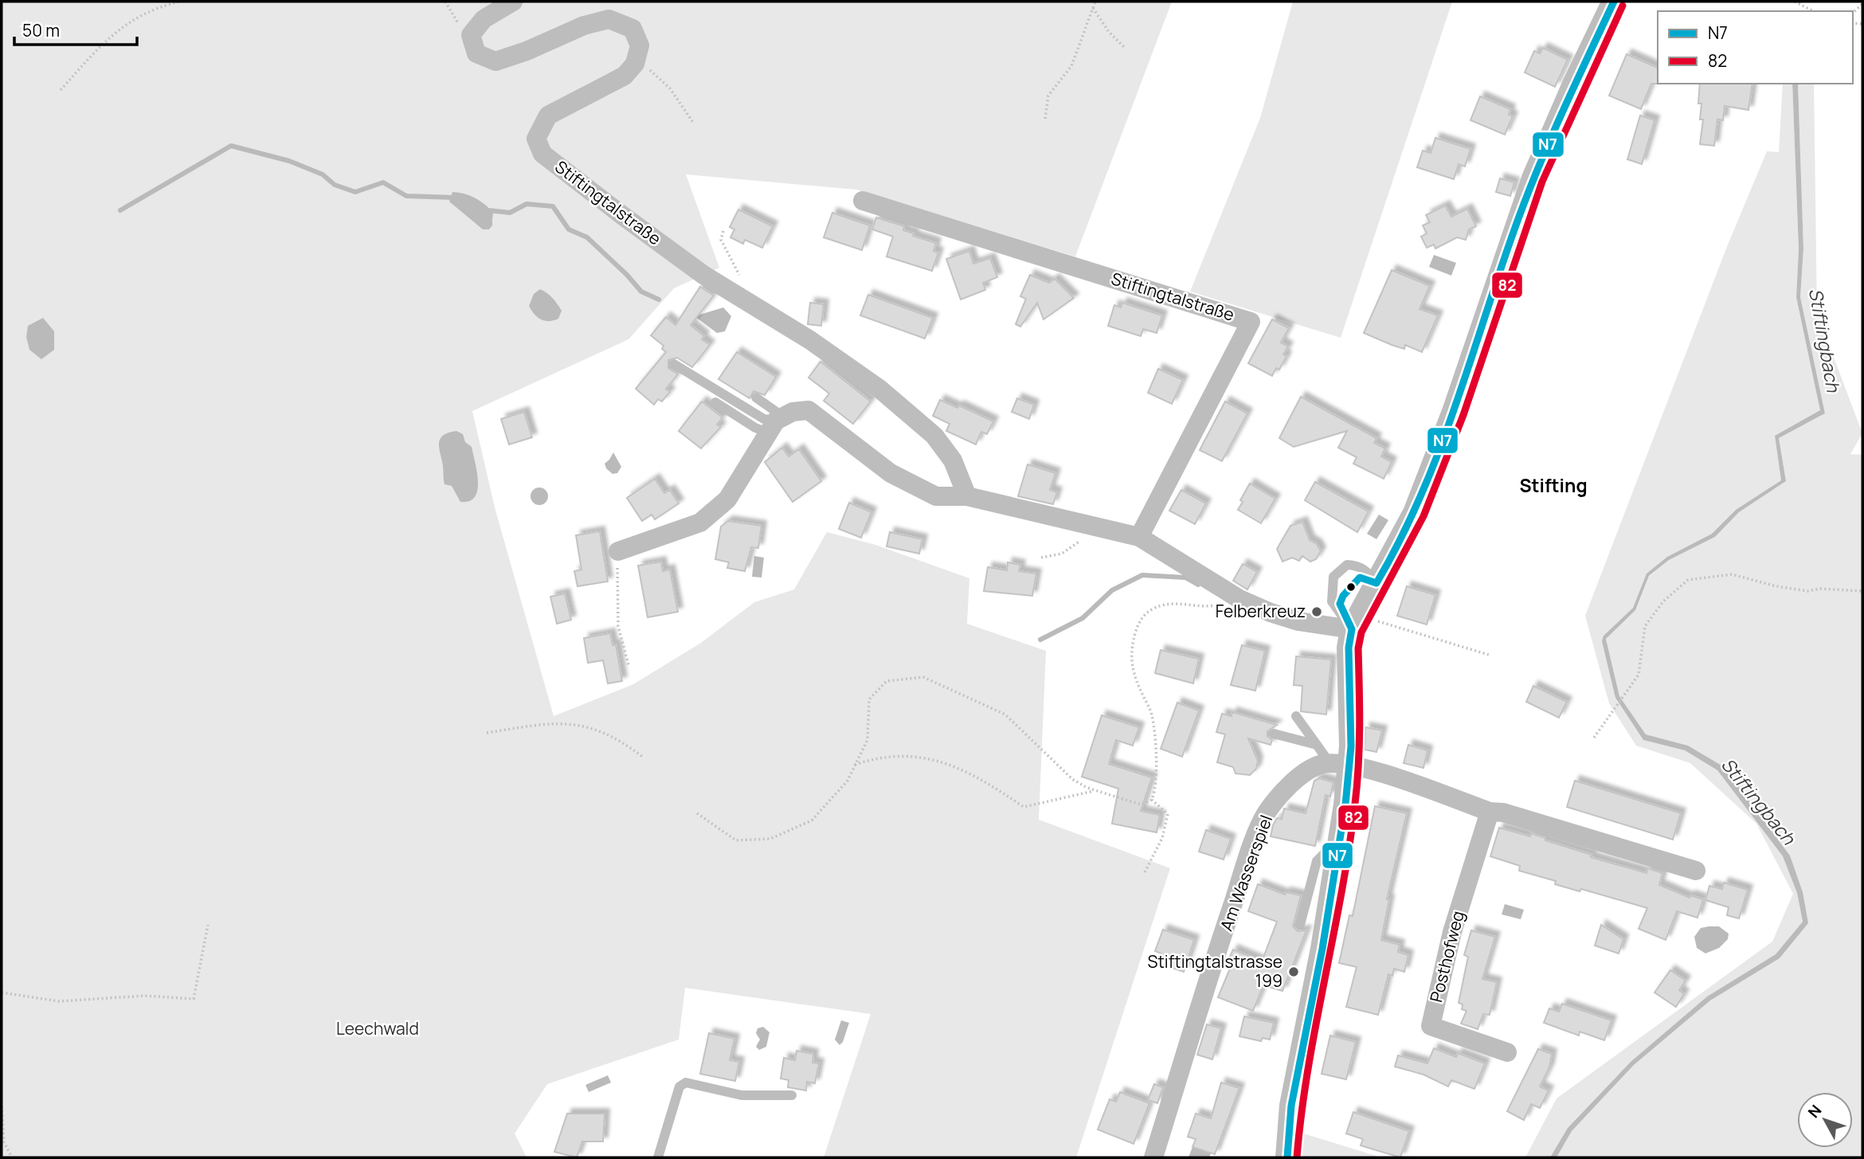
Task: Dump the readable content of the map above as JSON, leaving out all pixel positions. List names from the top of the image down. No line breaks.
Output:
{"streets":{"street":["Stiftingtalstraße","Am Wasserspiel","Posthofweg"]},"districts":["Stifting"],"water":["Stiftingbach"],"parks":["Leechwald"],"places":["Felberkreuz","Stiftingtalstrasse 199"],"lines":["transit line N7","transit line 82"],"legend":["N7","82"],"scale_bar":"50 m","north":"top left"}
